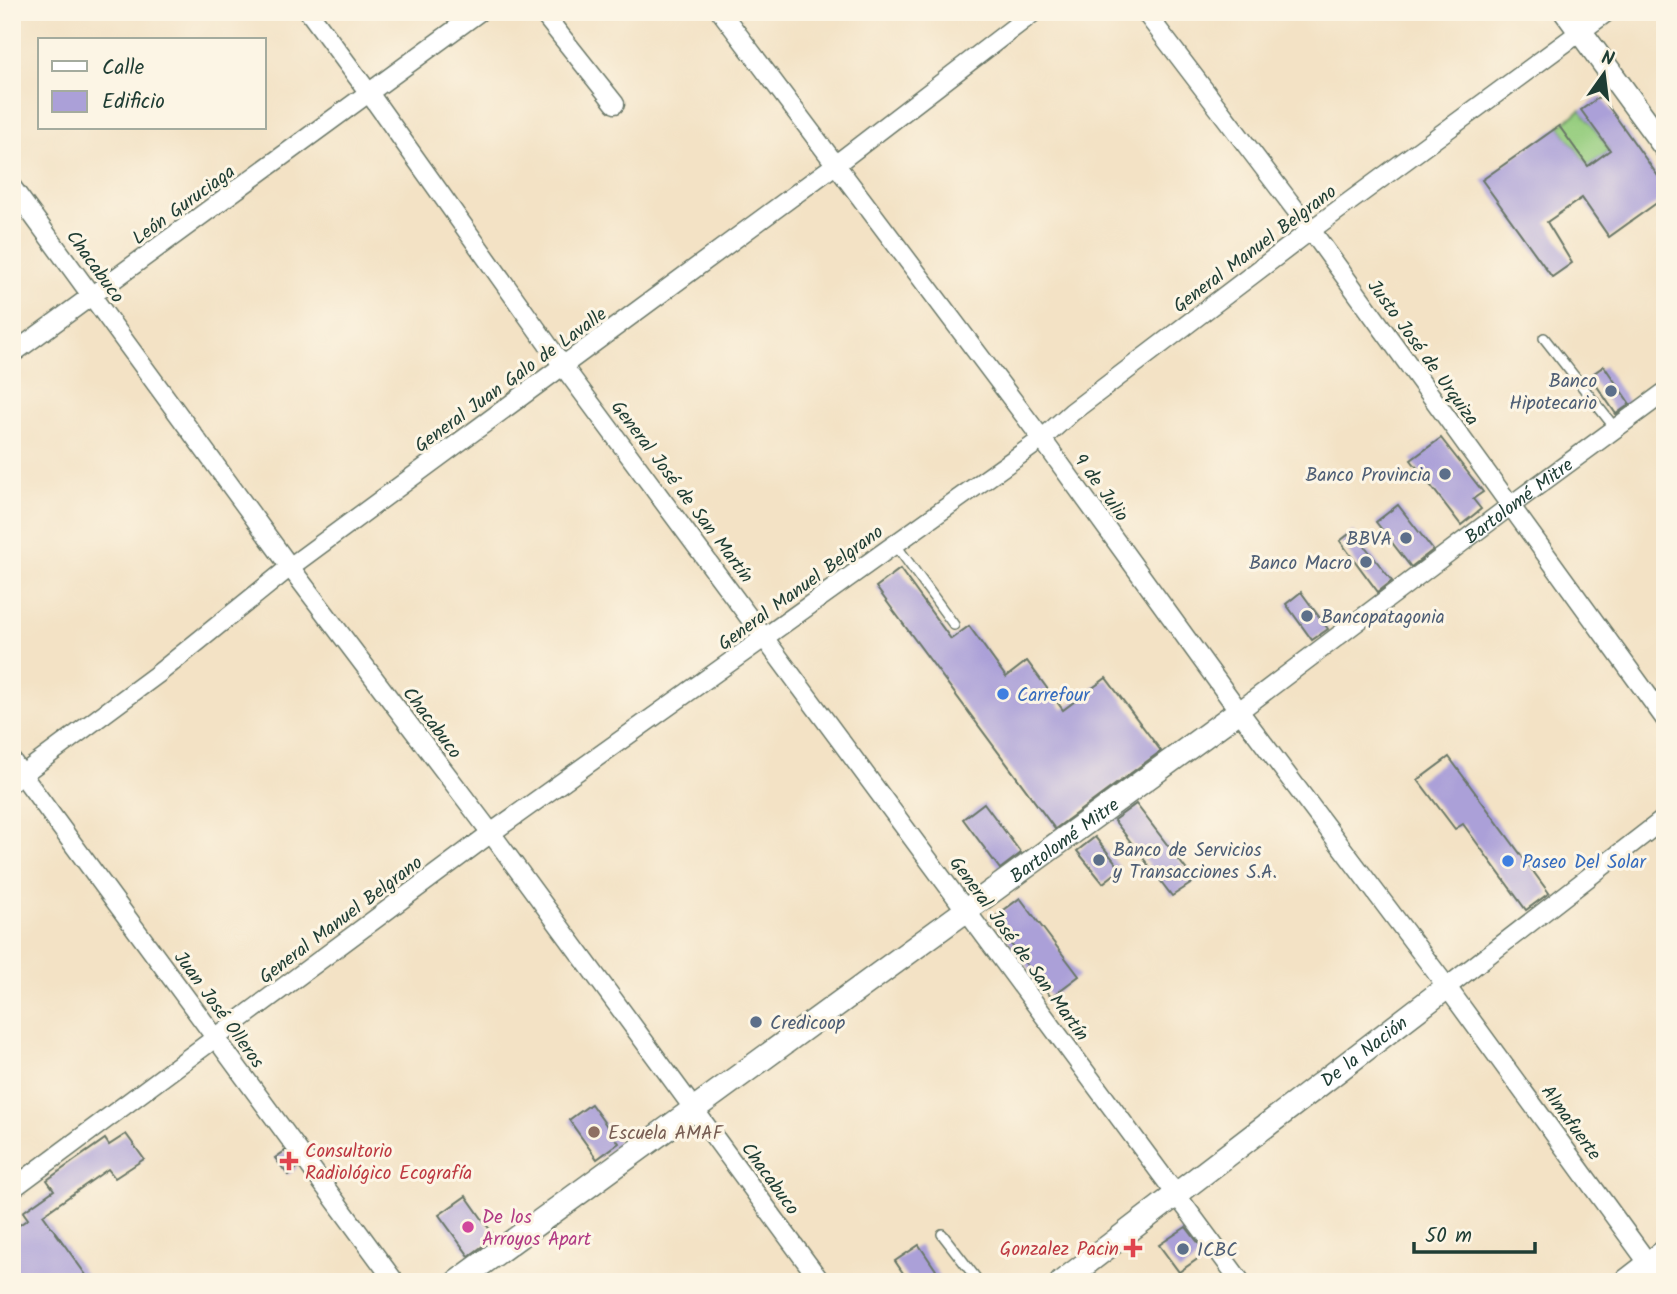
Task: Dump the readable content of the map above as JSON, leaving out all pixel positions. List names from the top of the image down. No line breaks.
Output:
{"streets":{"street":["León Guruciaga","General Manuel Belgrano","Chacabuco","Justo José de Urquiza","General Juan Galo de Lavalle","9 de Julio","General José de San Martín","Bartolomé Mitre","Juan José Olleros","De la Nación","Almafuerte"]},"crossings":[["León Guruciaga","Chacabuco"],["León Guruciaga","General José de San Martín"],["General Manuel Belgrano","Chacabuco"],["General Manuel Belgrano","Justo José de Urquiza"],["General Manuel Belgrano","9 de Julio"],["General Manuel Belgrano","General José de San Martín"],["General Manuel Belgrano","Juan José Olleros"],["Chacabuco","General Juan Galo de Lavalle"],["Chacabuco","Bartolomé Mitre"],["Justo José de Urquiza","Bartolomé Mitre"],["General Juan Galo de Lavalle","9 de Julio"],["General Juan Galo de Lavalle","General José de San Martín"],["General Juan Galo de Lavalle","Juan José Olleros"],["9 de Julio","Bartolomé Mitre"],["9 de Julio","De la Nación"],["9 de Julio","Almafuerte"],["General José de San Martín","Bartolomé Mitre"],["General José de San Martín","De la Nación"],["De la Nación","Almafuerte"]],"places":{"other":["Banco Hipotecario","Banco Provincia","BBVA","Banco Macro","Bancopatagonia","Carrefour","Banco de Servicios y Transacciones S.A.","Paseo Del Solar","Credicoop","Escuela AMAF","De los Arroyos Apart","ICBC"],"health":["Consultorio Radiológico Ecografía","Gonzalez Pacin"]},"legend":["Calle","Edificio"],"scale_bar":"50 m","north":"top"}
